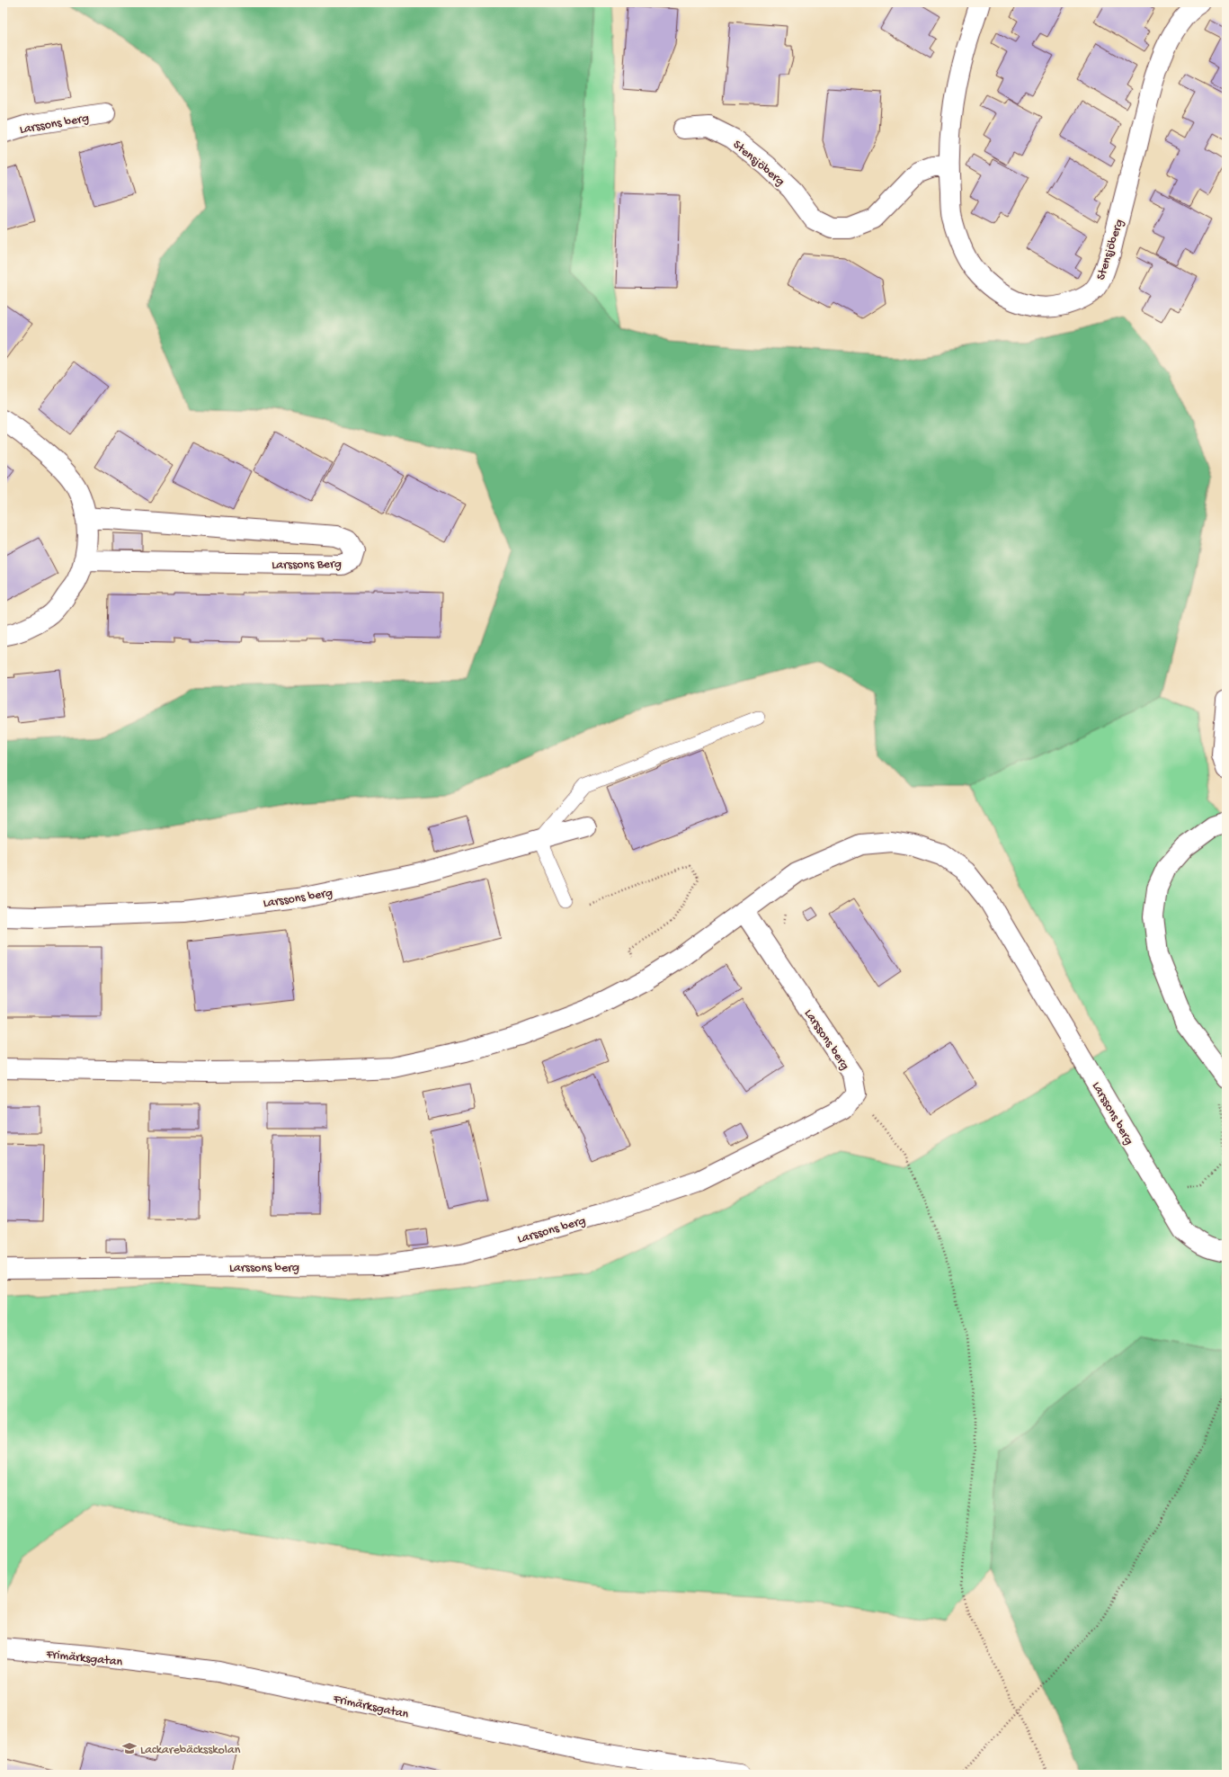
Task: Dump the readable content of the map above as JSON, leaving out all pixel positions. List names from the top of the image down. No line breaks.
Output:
{"streets":{"street":["Larssons berg","Stensjöberg","Larssons Berg","Frimärksgatan"]},"places":{"school or university":["Lackarebäcksskolan"]}}
